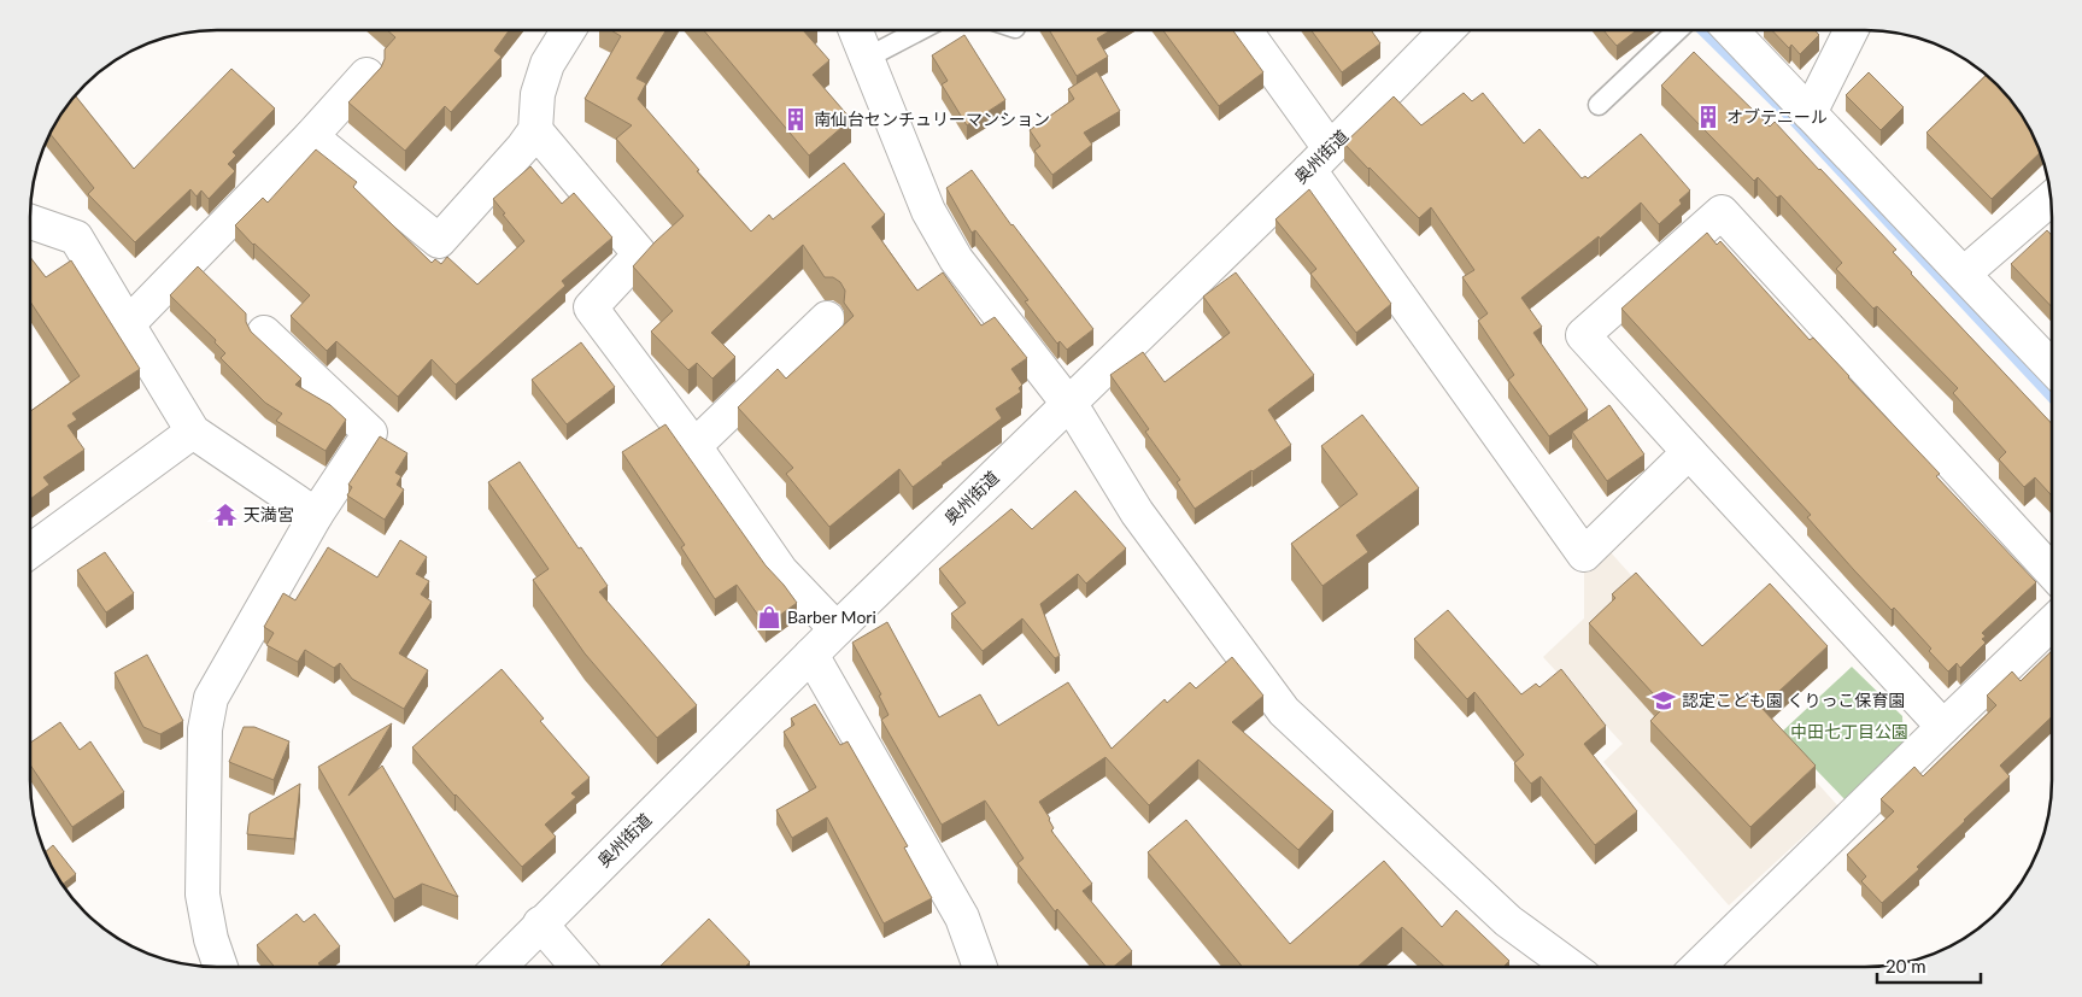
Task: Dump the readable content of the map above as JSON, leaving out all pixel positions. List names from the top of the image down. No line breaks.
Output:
{"streets":{"street":["奥州街道"]},"parks":["中田七丁目公園"],"places":{"building":["オブテニール","南仙台センチュリーマンション"],"temple":["天満宮"],"shop":["Barber Mori"],"school or university":["認定こども園 くりっこ保育園"]},"scale_bar":"20 m"}
